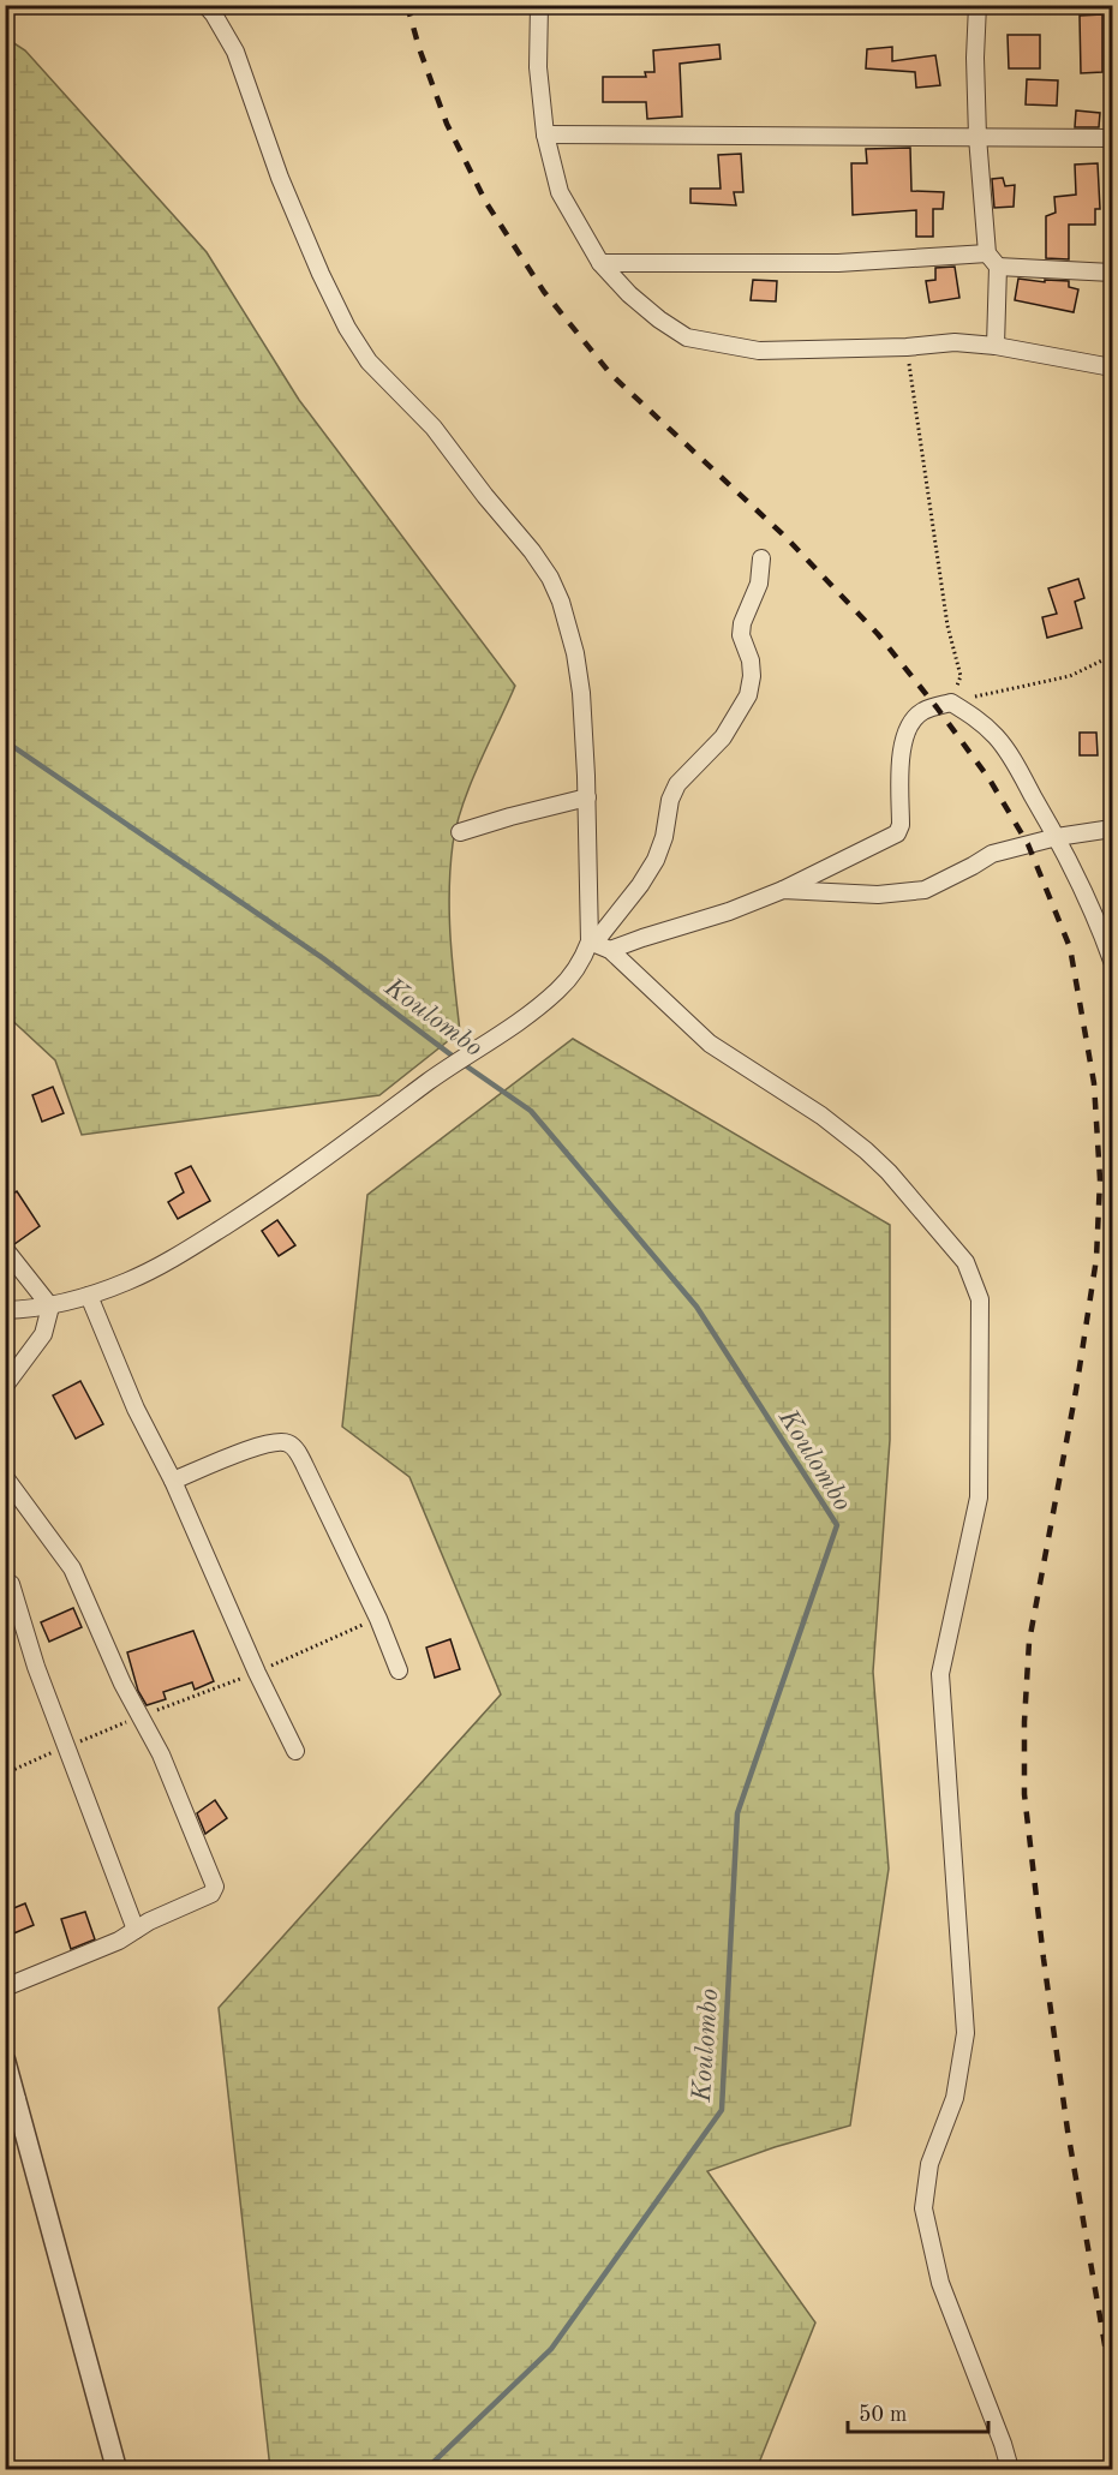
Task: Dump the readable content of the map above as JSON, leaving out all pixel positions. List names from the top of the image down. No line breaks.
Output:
{"water":["Koulombo"],"scale_bar":"50 m"}
